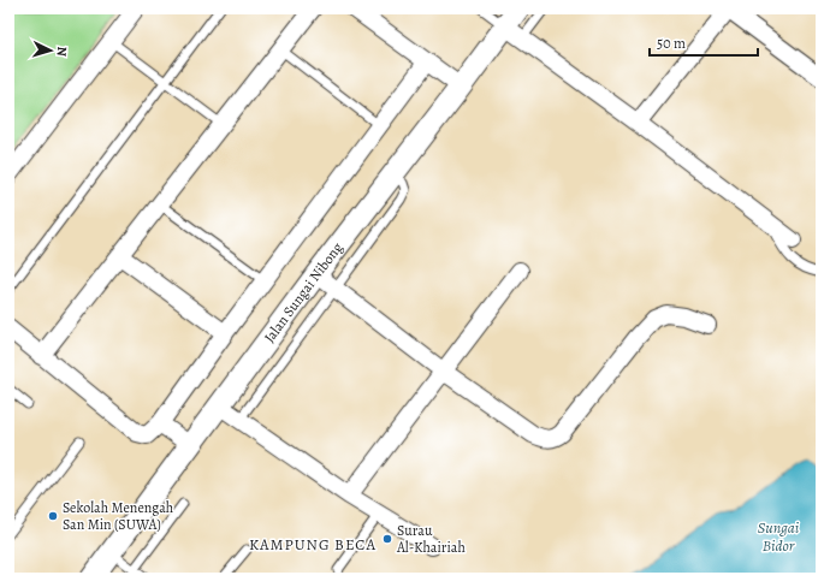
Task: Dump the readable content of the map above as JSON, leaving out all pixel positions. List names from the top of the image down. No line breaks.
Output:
{"streets":{"street":["Jalan Sungai Nibong"]},"districts":["KAMPUNG BECA"],"water":["Sungai Bidor"],"places":["Sekolah Menengah San Min (SUWA)","Surau Al-Khairiah"],"scale_bar":"50 m","north":"right"}
